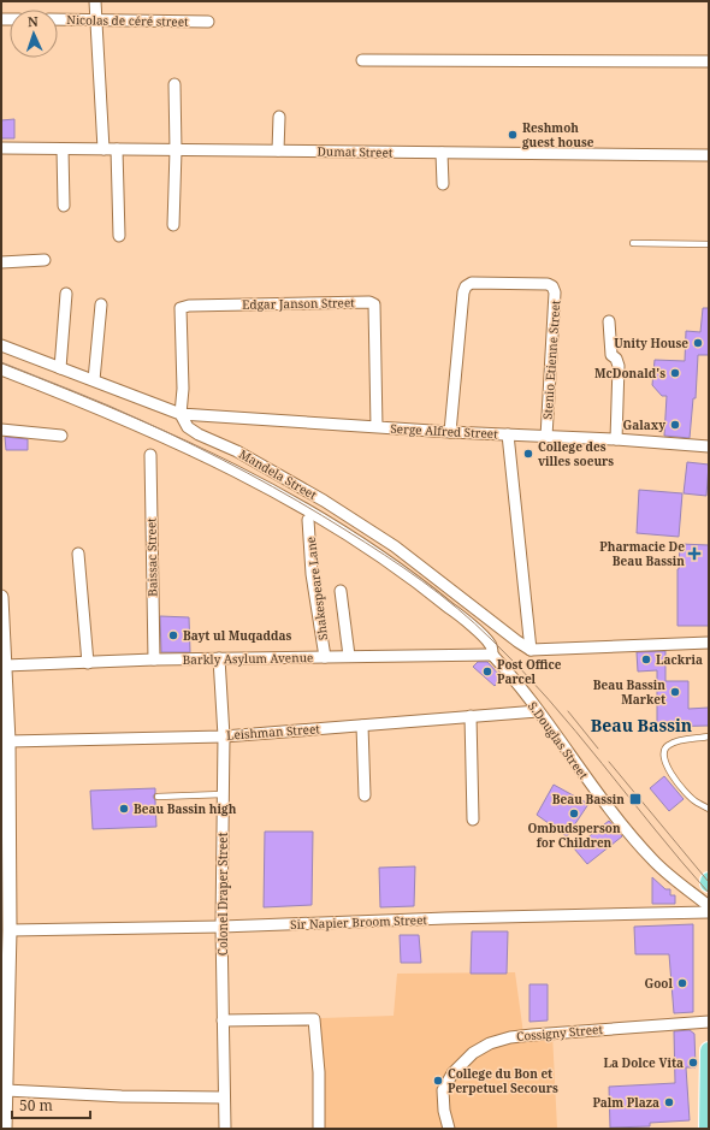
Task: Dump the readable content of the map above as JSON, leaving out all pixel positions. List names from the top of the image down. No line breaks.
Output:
{"streets":{"street":["Nicolas de céré street","Dumat Street","Edgar Janson Street","Stenio Etienne Street","Serge Alfred Street","Mandela Street","Baissac Street","Shakespeare Lane","Barkly Asylum Avenue","Leishman Street","S.Douglas Street","Colonel Draper Street","Sir Napier Broom Street","Cossigny Street"]},"crossings":[["Edgar Janson Street","Serge Alfred Street"],["Edgar Janson Street","Mandela Street"],["Stenio Etienne Street","Serge Alfred Street"],["Serge Alfred Street","Mandela Street"],["Baissac Street","Barkly Asylum Avenue"],["Shakespeare Lane","Barkly Asylum Avenue"],["Barkly Asylum Avenue","S.Douglas Street"],["Barkly Asylum Avenue","Colonel Draper Street"],["Leishman Street","S.Douglas Street"],["Leishman Street","Colonel Draper Street"],["Colonel Draper Street","Sir Napier Broom Street"]],"districts":["Beau Bassin"],"places":{"other":["Reshmoh guest house","Unity House","McDonald's","Galaxy","College des villes soeurs","Bayt ul Muqaddas","Lackria","Post Office Parcel","Beau Bassin Market","Beau Bassin high","Ombudsperson for Children","Gool","La Dolce Vita","College du Bon et Perpetuel Secours","Palm Plaza"],"health":["Pharmacie De Beau Bassin"],"transit":["Beau Bassin"]},"scale_bar":"50 m","north":"top"}
